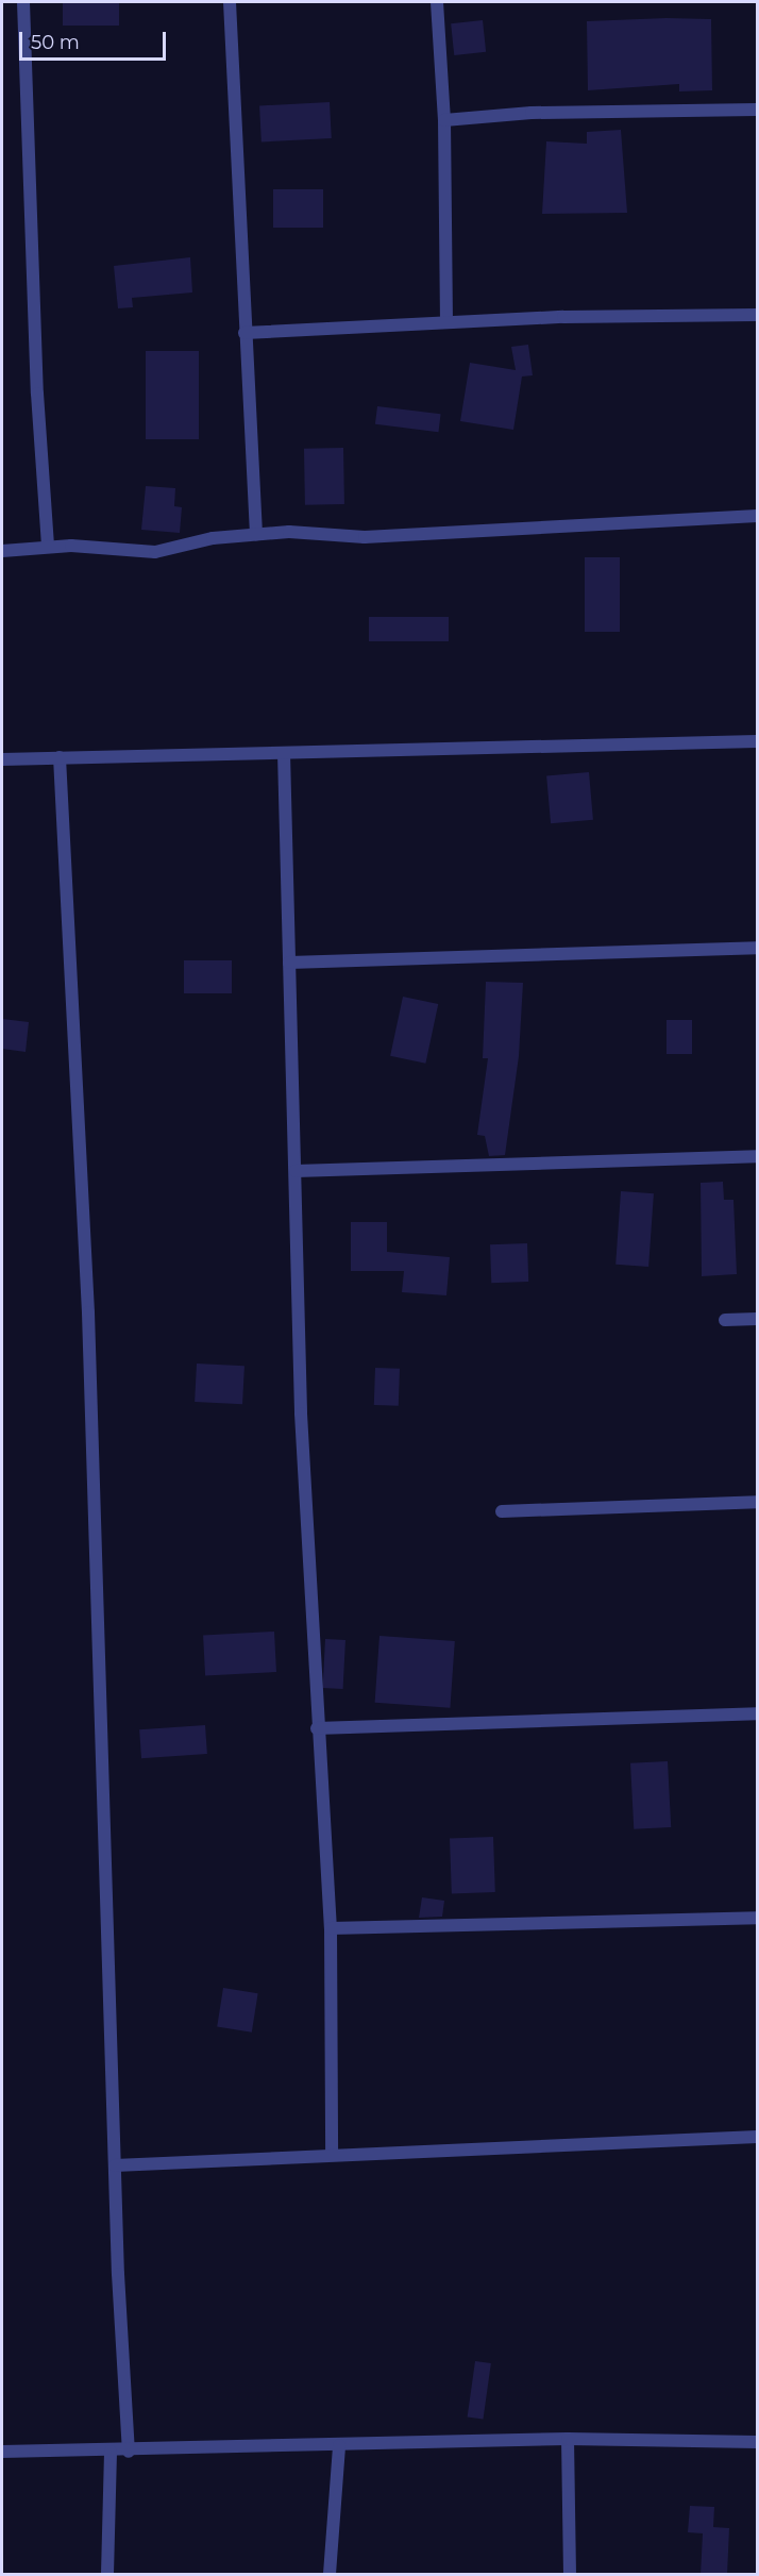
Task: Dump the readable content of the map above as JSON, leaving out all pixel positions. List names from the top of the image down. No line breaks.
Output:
{"scale_bar":"50 m"}
